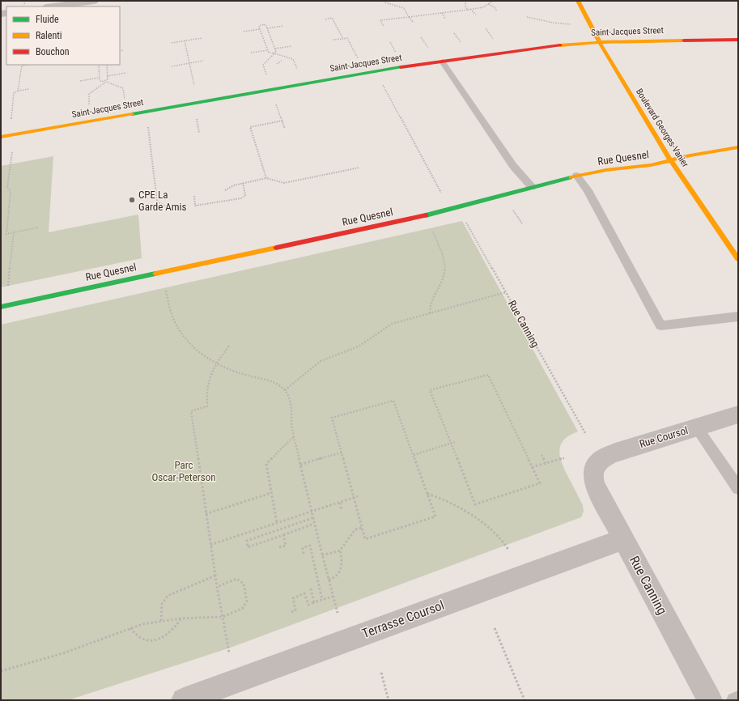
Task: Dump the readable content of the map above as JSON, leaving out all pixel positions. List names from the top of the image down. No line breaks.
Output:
{"streets":{"street":["Saint-Jacques Street","Boulevard Georges-Vanier","Rue Quesnel","Rue Canning","Rue Coursol","Terrasse Coursol"]},"crossings":[["Saint-Jacques Street","Boulevard Georges-Vanier"],["Boulevard Georges-Vanier","Rue Quesnel"],["Rue Canning","Rue Coursol"],["Rue Canning","Terrasse Coursol"]],"parks":["Parc Oscar-Peterson"],"places":["CPE La Garde Amis"],"legend":["Fluide","Ralenti","Bouchon"]}
